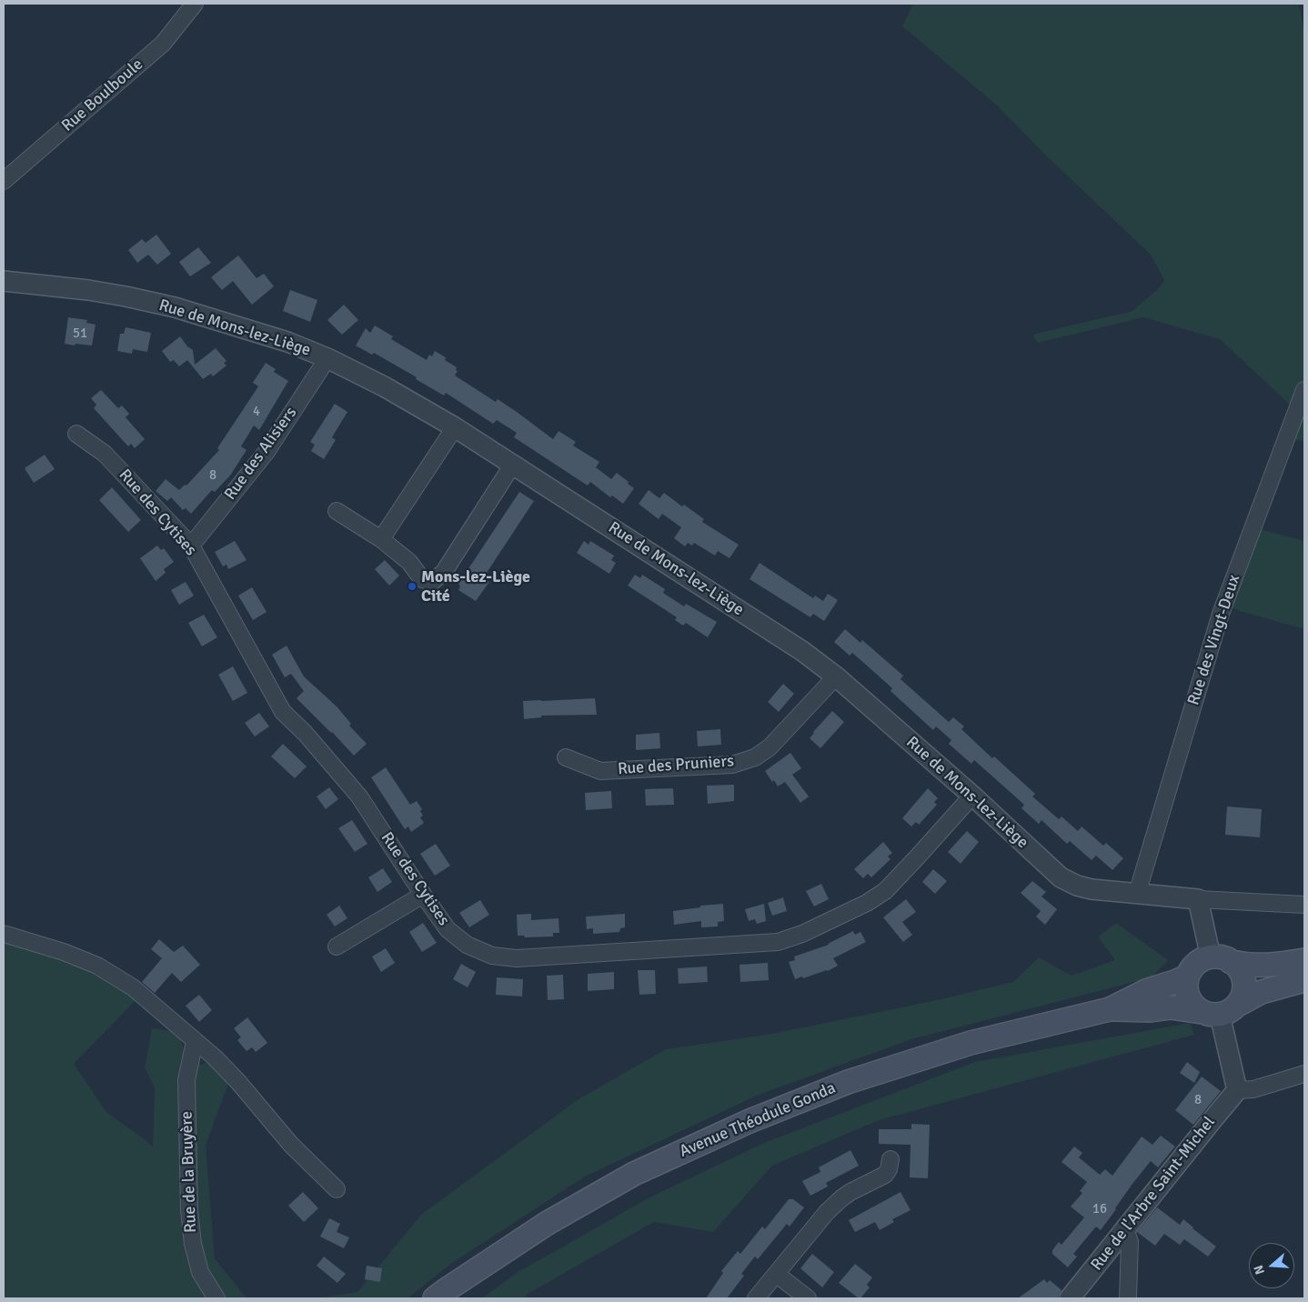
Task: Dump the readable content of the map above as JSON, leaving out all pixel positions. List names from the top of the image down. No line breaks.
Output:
{"streets":{"main road":["Avenue Théodule Gonda"],"street":["Rue Boulboule","Rue de Mons-lez-Liège","Rue des Alisiers","Rue des Cytises","Rue des Vingt-Deux","Rue des Pruniers","Rue de la Bruyère","Rue de l'Arbre Saint-Michel"]},"crossings":[["Rue de Mons-lez-Liège","Rue des Alisiers"],["Rue de Mons-lez-Liège","Rue des Cytises"],["Rue de Mons-lez-Liège","Rue des Vingt-Deux"],["Rue de Mons-lez-Liège","Rue des Pruniers"],["Rue des Alisiers","Rue des Cytises"]],"places":["Mons-lez-Liège Cité"],"house_numbers":["51","4","8","8","16"],"north":"left"}
